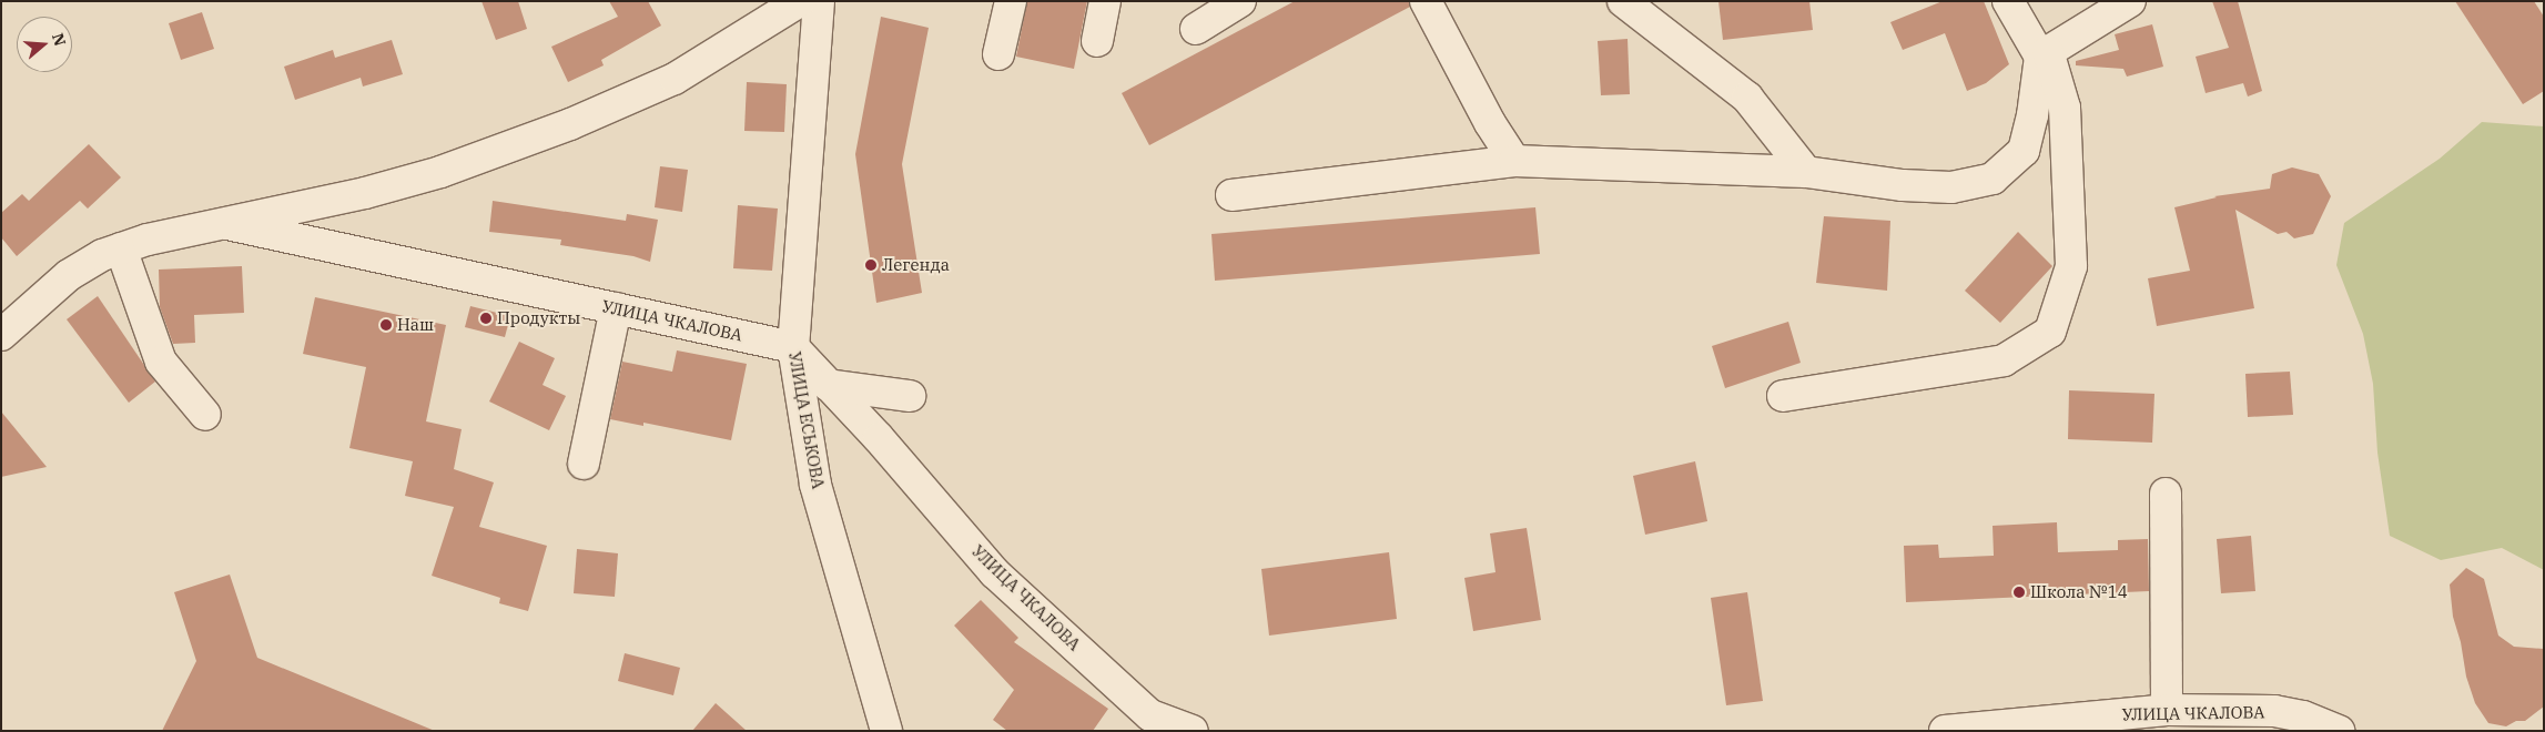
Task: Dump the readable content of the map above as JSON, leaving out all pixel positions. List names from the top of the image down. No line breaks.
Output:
{"streets":{"street":["УЛИЦА ЧКАЛОВА","УЛИЦА ЕСЬКОВА"]},"crossings":[["УЛИЦА ЧКАЛОВА","УЛИЦА ЕСЬКОВА"]],"places":["Легенда","Продукты","Наш","Школа №14"],"north":"right"}
